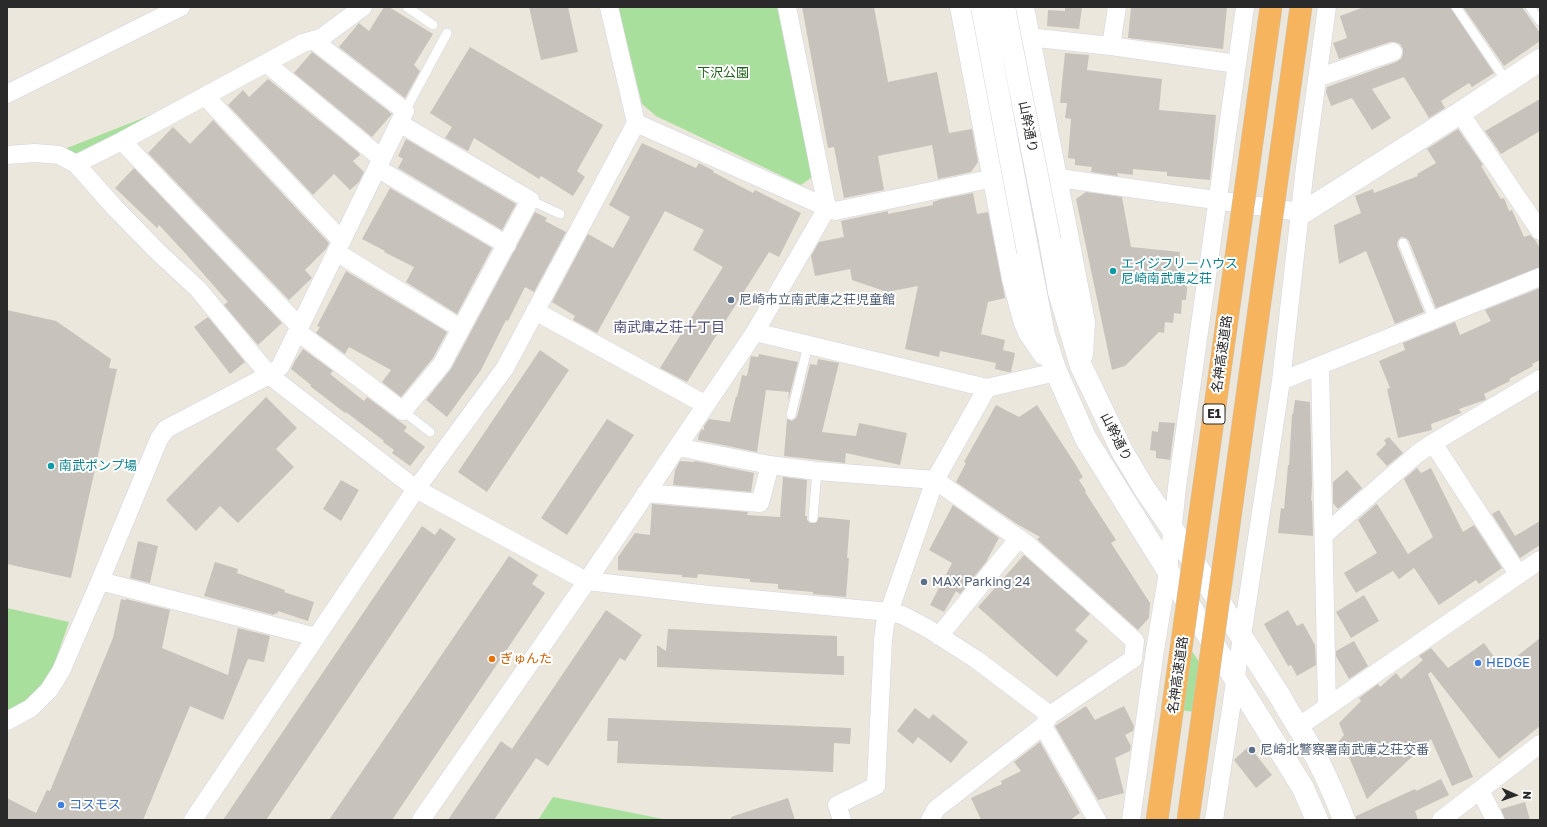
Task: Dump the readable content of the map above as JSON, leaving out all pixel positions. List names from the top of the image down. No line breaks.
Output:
{"streets":{"highway":["名神高速道路","E1"],"street":["山幹通り"]},"districts":["南武庫之荘十丁目"],"parks":["下沢公園"],"places":["エイジフリーハウス 尼崎南武庫之荘","尼崎市立南武庫之荘児童館","南武ポンプ場","MAX Parking 24","ぎゅんた","HEDGE","尼崎北警察署南武庫之荘交番","コスモス"],"north":"right"}
